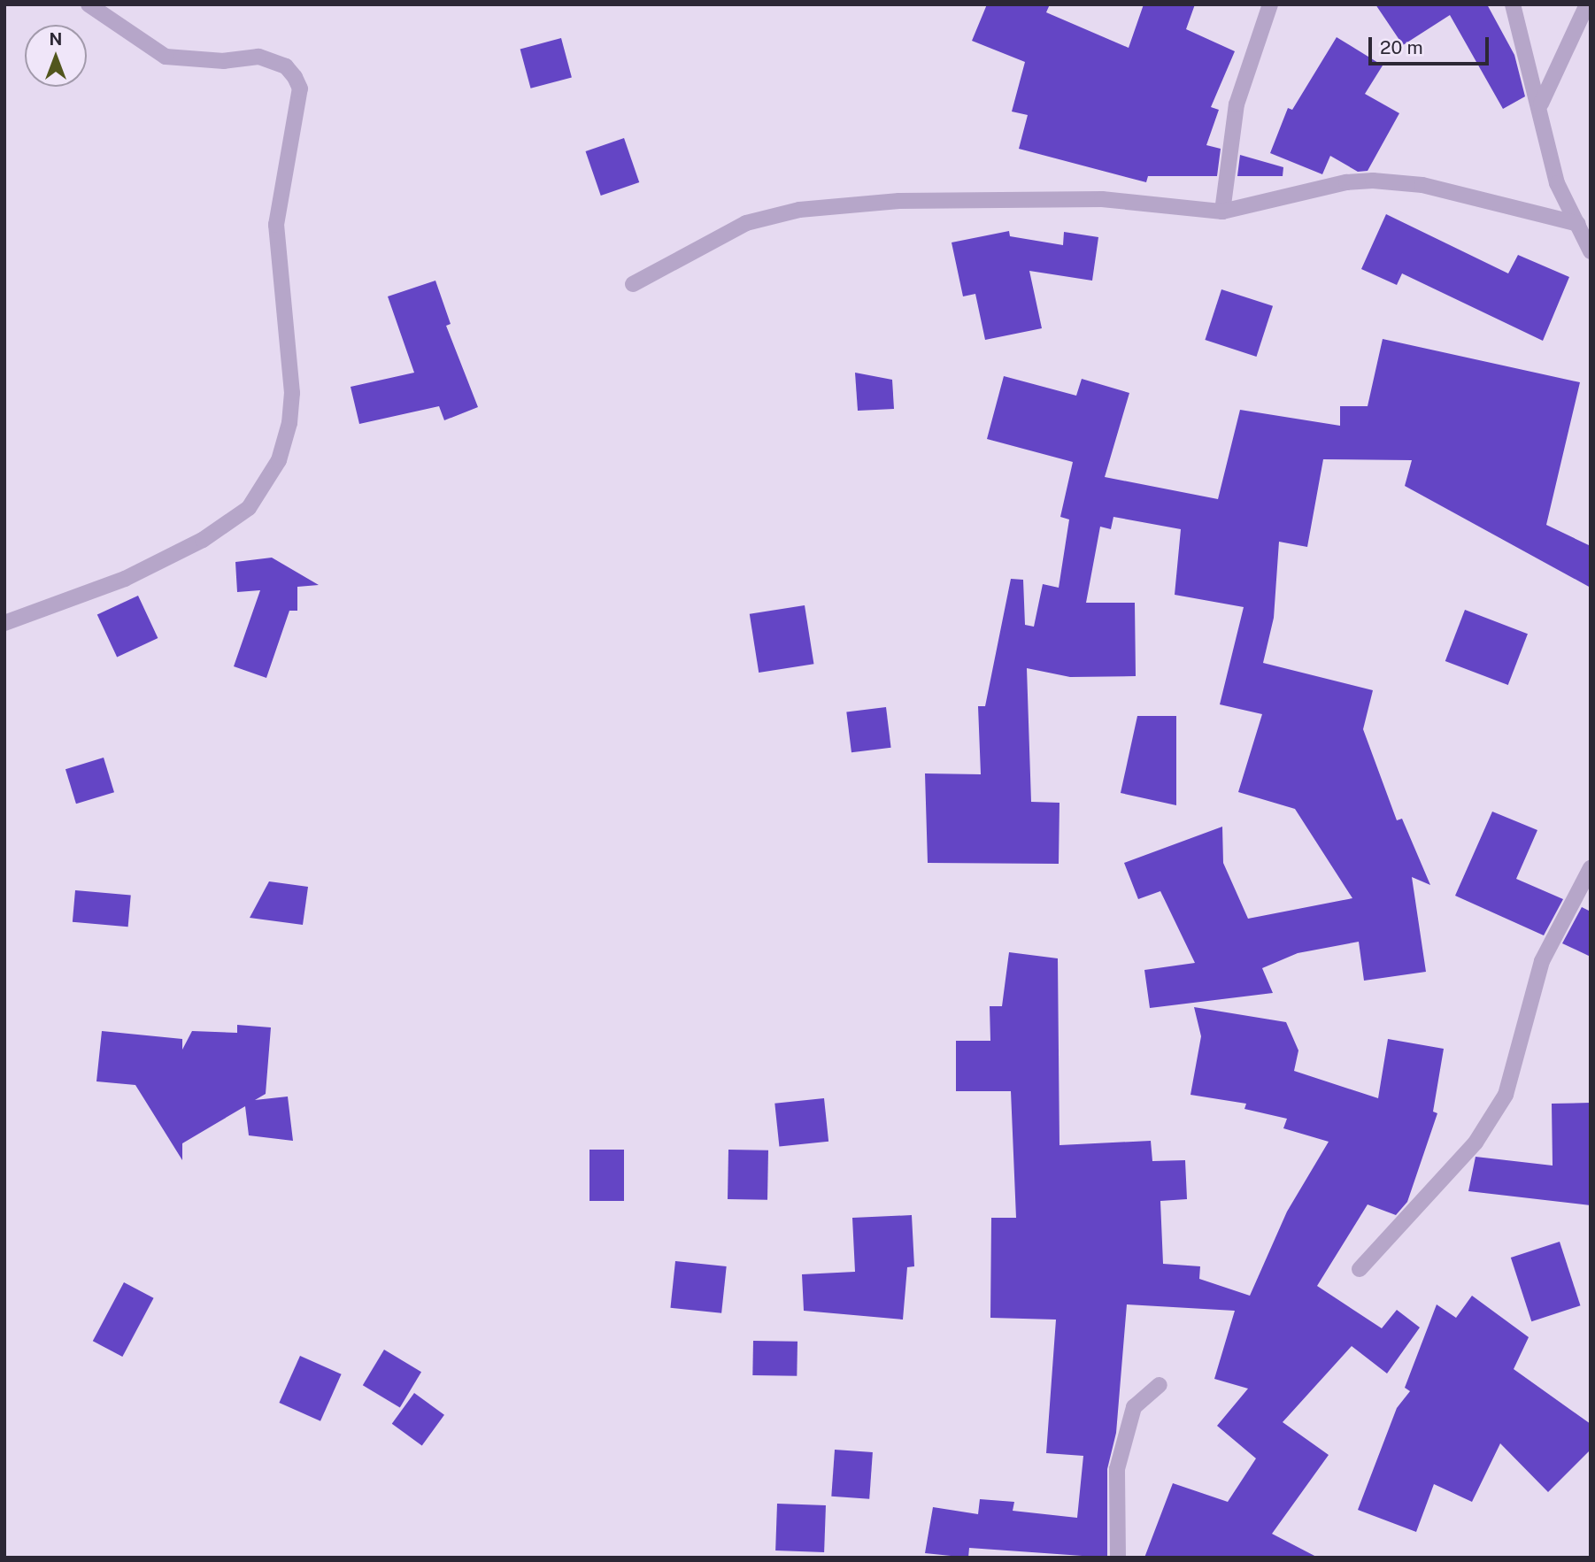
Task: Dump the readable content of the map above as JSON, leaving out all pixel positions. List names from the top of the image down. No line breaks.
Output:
{"scale_bar":"20 m","north":"top"}
